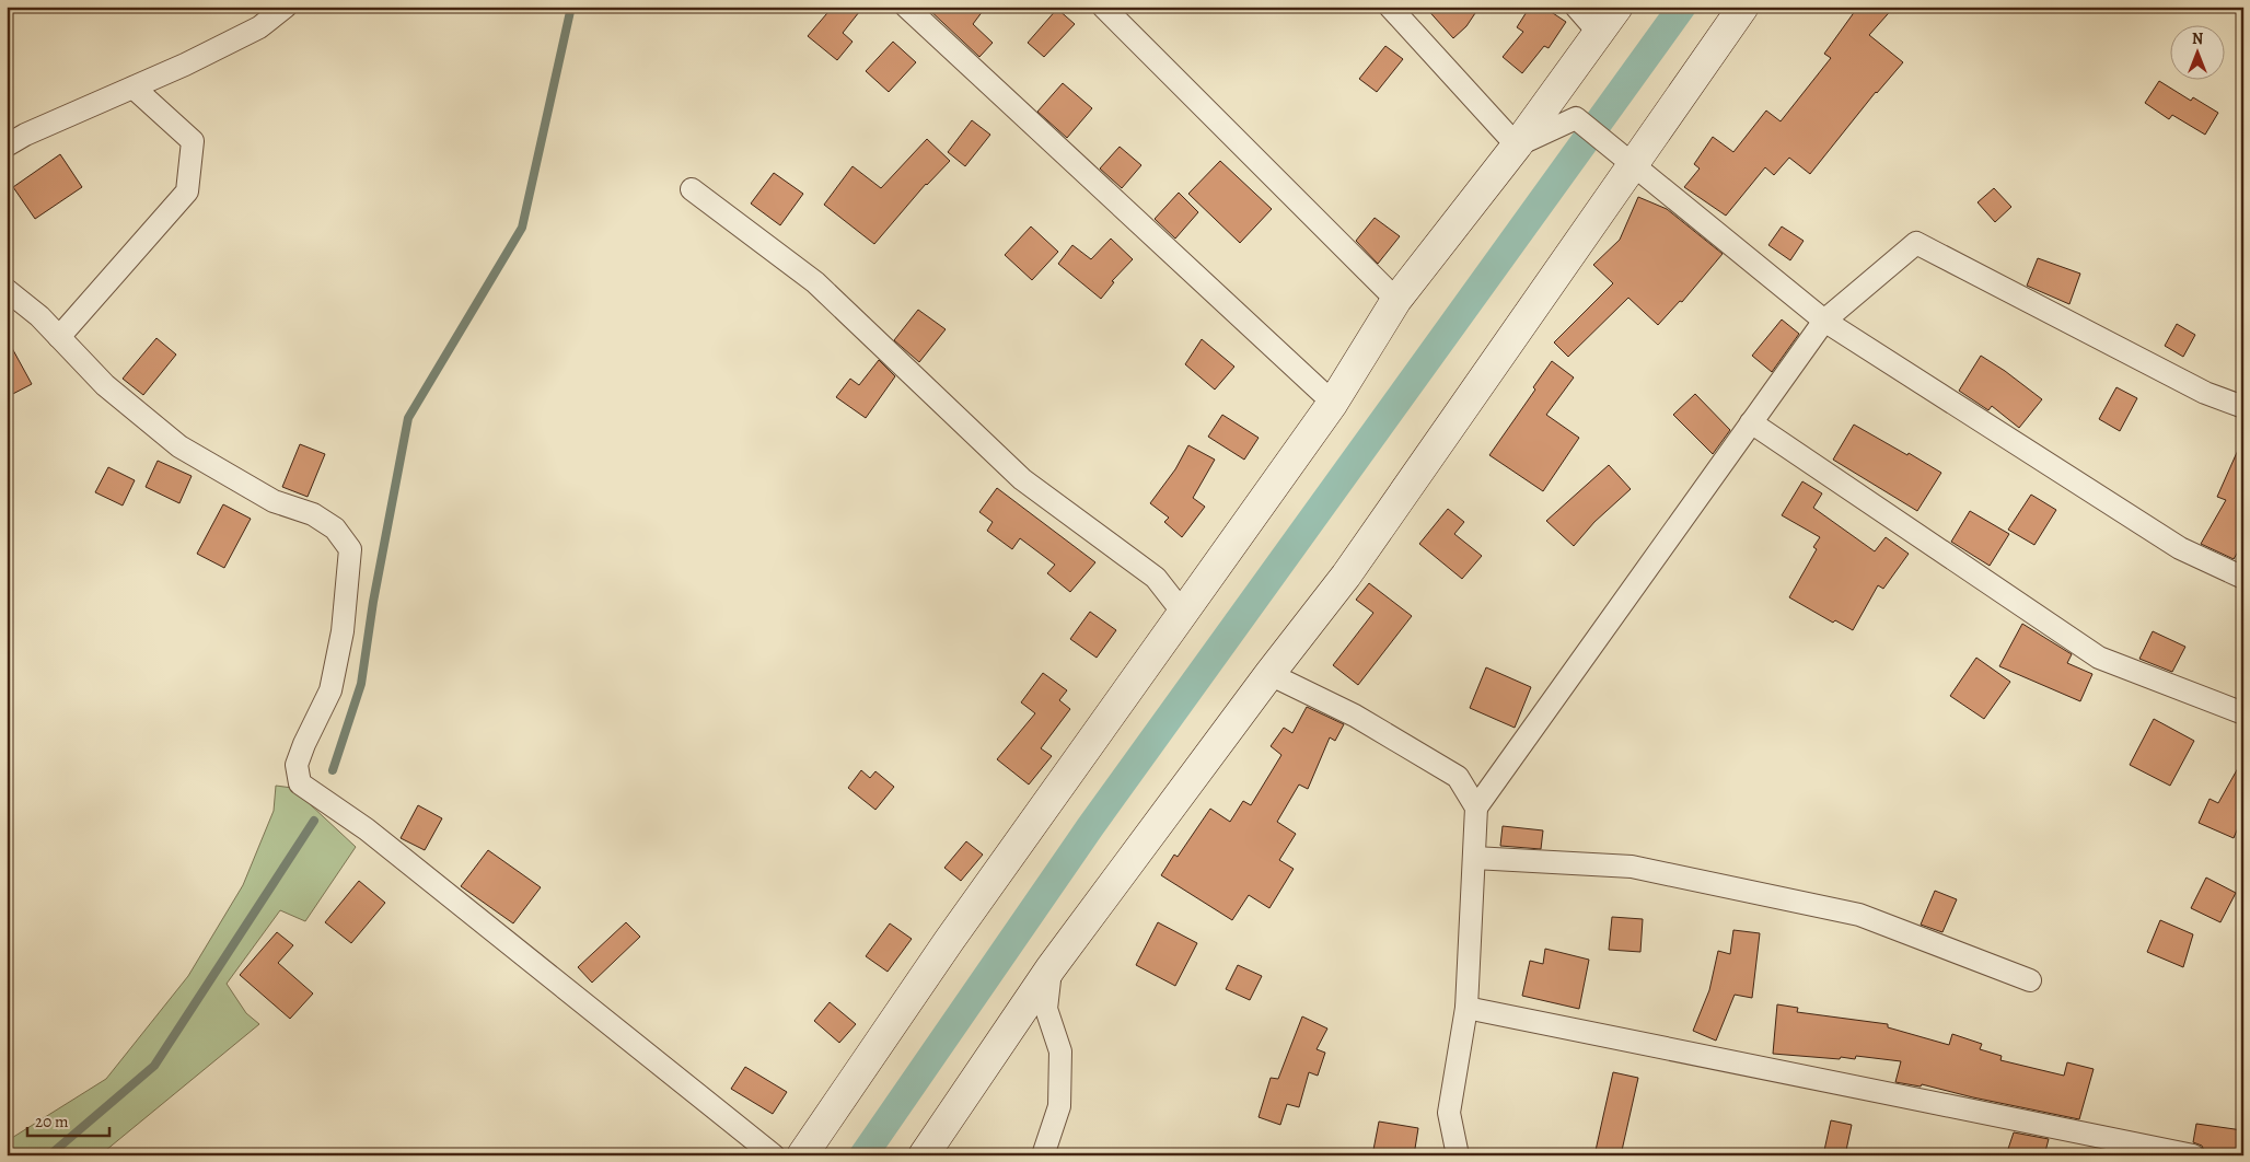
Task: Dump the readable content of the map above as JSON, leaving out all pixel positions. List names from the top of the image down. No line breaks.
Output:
{"scale_bar":"20 m","north":"top"}
